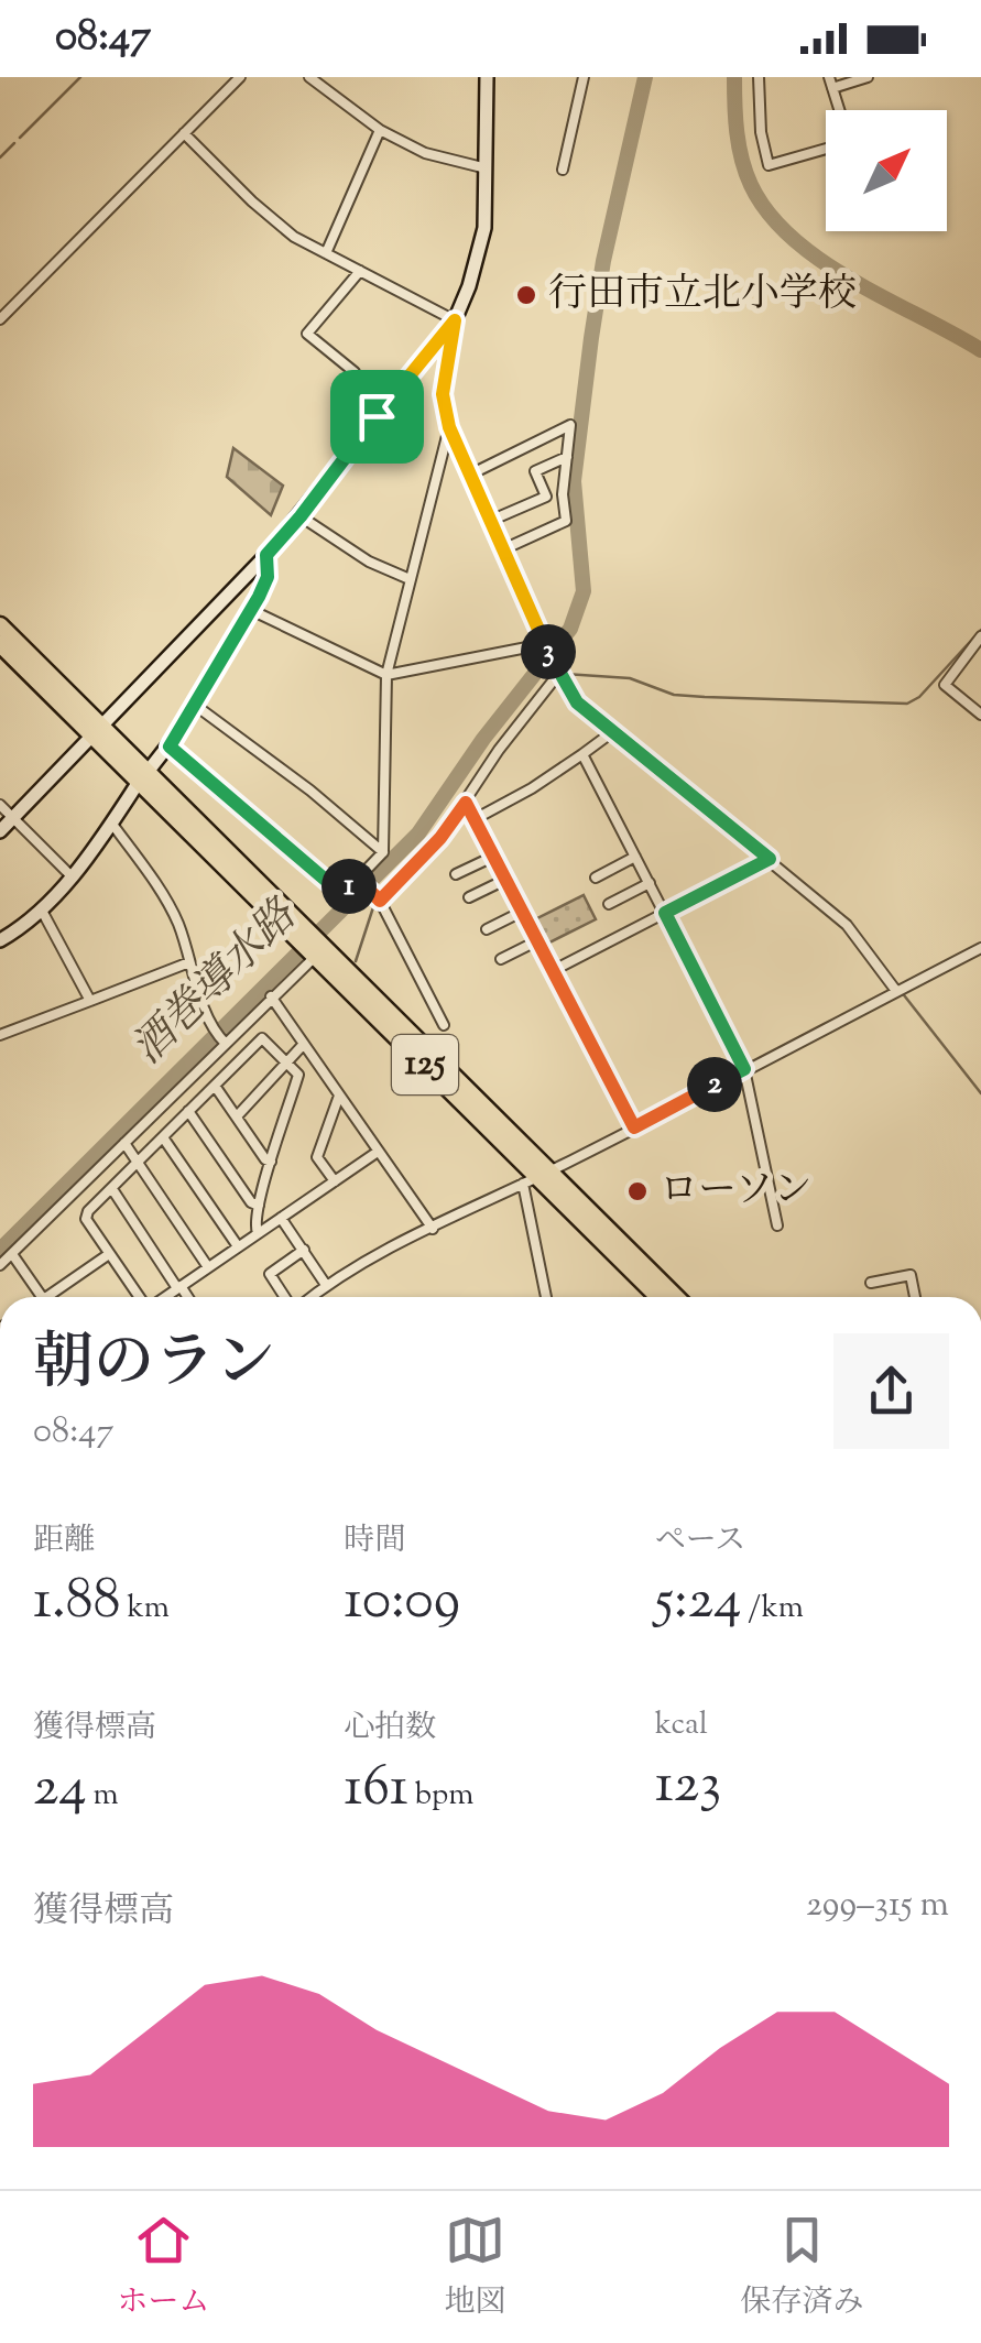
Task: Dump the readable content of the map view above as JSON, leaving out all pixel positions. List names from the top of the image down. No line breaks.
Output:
{"streets":{"highway":["125"]},"water":["酒巻導水路"],"places":["行田市立北小学校","ローソン"],"north":"top right","page":{"status":"08:47","pins":["3","1","2"],"heading":["朝のラン","08:47"],"stats":[["距離","1.88 km"],["時間","10:09"],["ペース","5:24 /km"],["獲得標高","24 m"],["心拍数","161 bpm"],["kcal","123"]],"chart":["獲得標高","299–315 m"],"tabs":["ホーム","地図","保存済み"]}}
